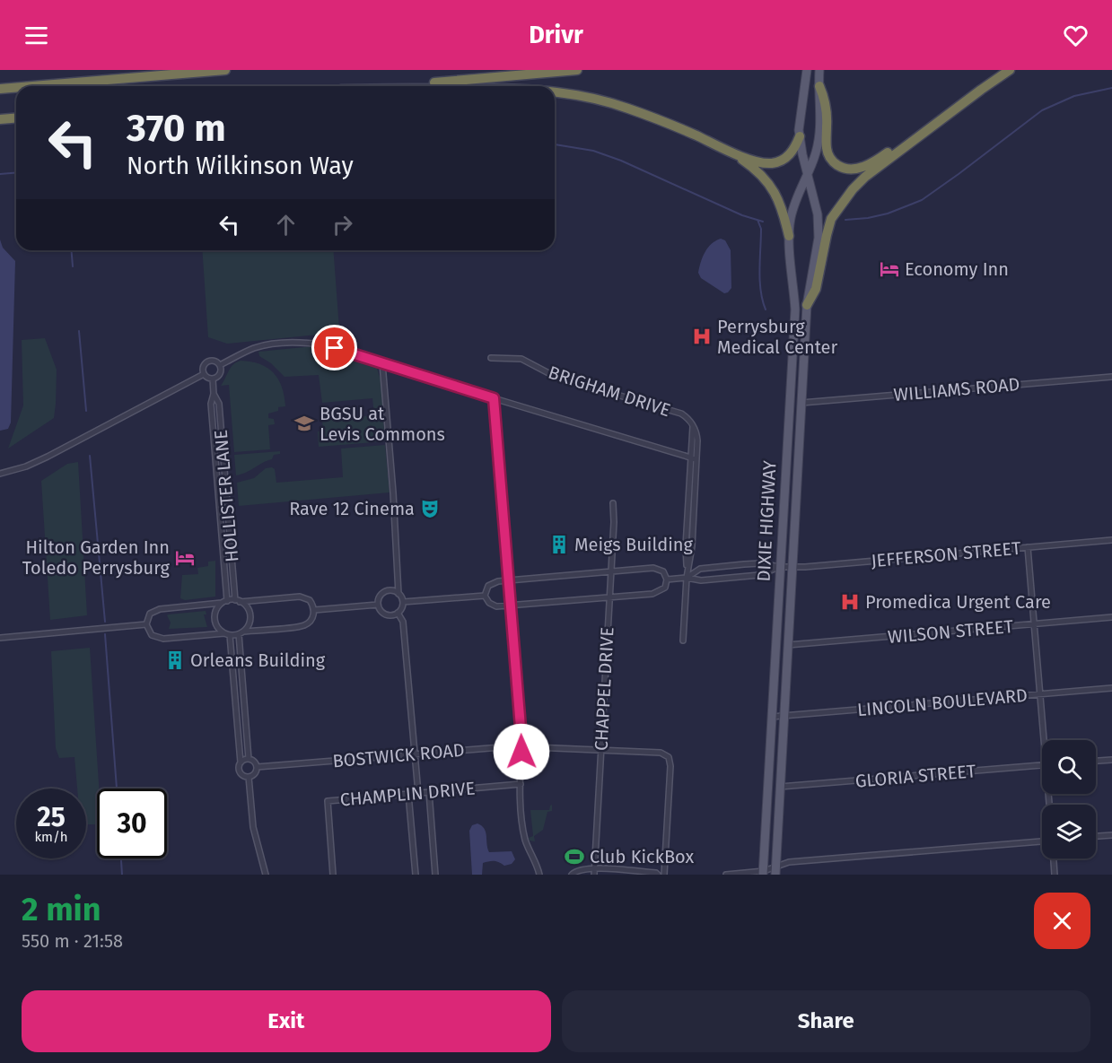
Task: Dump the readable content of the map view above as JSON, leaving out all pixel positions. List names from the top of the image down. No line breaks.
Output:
{"streets":{"main road":["DIXIE HIGHWAY"],"street":["WILLIAMS ROAD","BRIGHAM DRIVE","HOLLISTER LANE","JEFFERSON STREET","WILSON STREET","CHAPPEL DRIVE","LINCOLN BOULEVARD","BOSTWICK ROAD","GLORIA STREET","CHAMPLIN DRIVE"]},"crossings":[["WILLIAMS ROAD","DIXIE HIGHWAY"],["DIXIE HIGHWAY","JEFFERSON STREET"],["DIXIE HIGHWAY","WILSON STREET"],["DIXIE HIGHWAY","LINCOLN BOULEVARD"],["DIXIE HIGHWAY","GLORIA STREET"],["CHAPPEL DRIVE","BOSTWICK ROAD"]],"places":{"hotel":["Economy Inn","Hilton Garden Inn Toledo Perrysburg"],"hospital":["Perrysburg Medical Center","Promedica Urgent Care"],"school or university":["BGSU at Levis Commons"],"theatre":["Rave 12 Cinema"],"building":["Meigs Building","Orleans Building"],"sports":["Club KickBox"]},"page":{"header":"Drivr","turn":["370 m","North Wilkinson Way"],"speed":"25 km/h","limit":"30","heading":["2 min","550 m · 21:58"],"buttons":["Exit","Share"]}}
